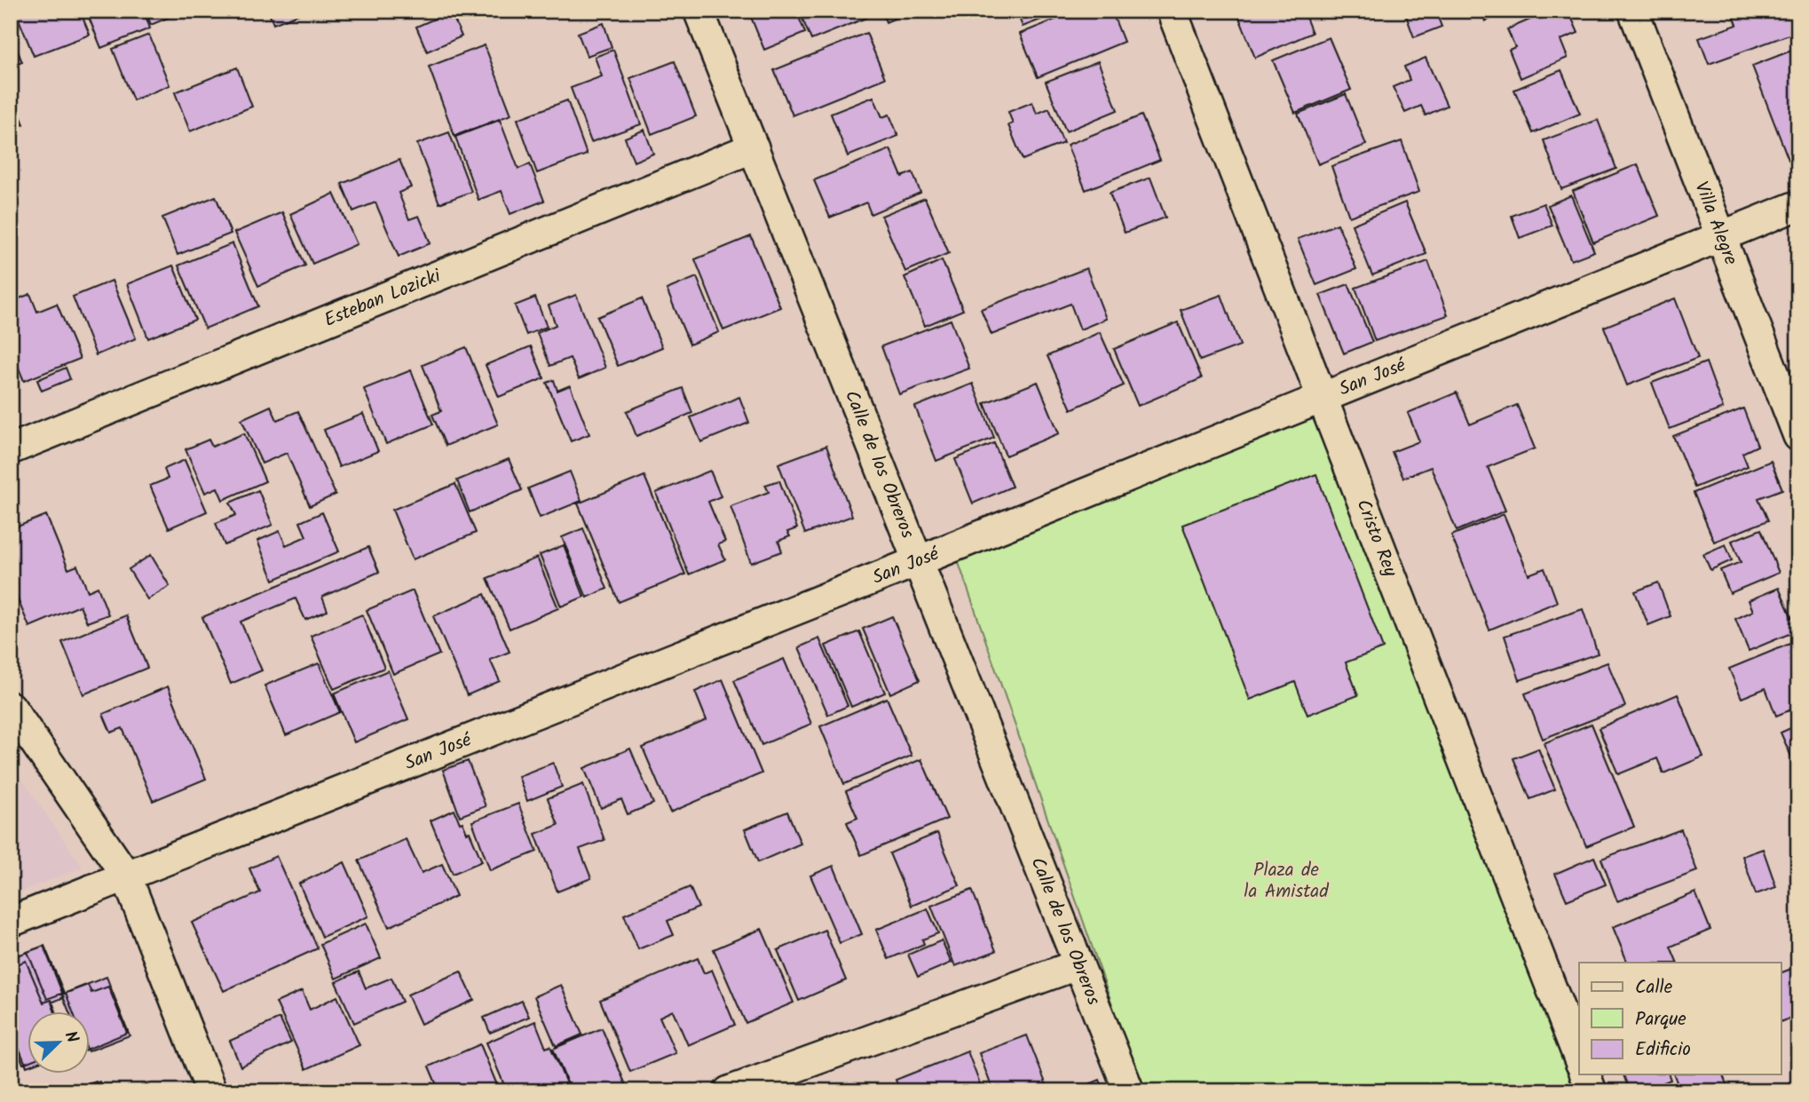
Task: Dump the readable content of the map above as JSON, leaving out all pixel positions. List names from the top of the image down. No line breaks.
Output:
{"streets":{"street":["Villa Alegre","Esteban Lozicki","San José","Calle de los Obreros","Cristo Rey"]},"crossings":[["Villa Alegre","San José"],["Esteban Lozicki","Calle de los Obreros"],["San José","Calle de los Obreros"],["San José","Cristo Rey"]],"parks":["Plaza de la Amistad"],"legend":["Calle","Parque","Edificio"],"north":"top right"}
